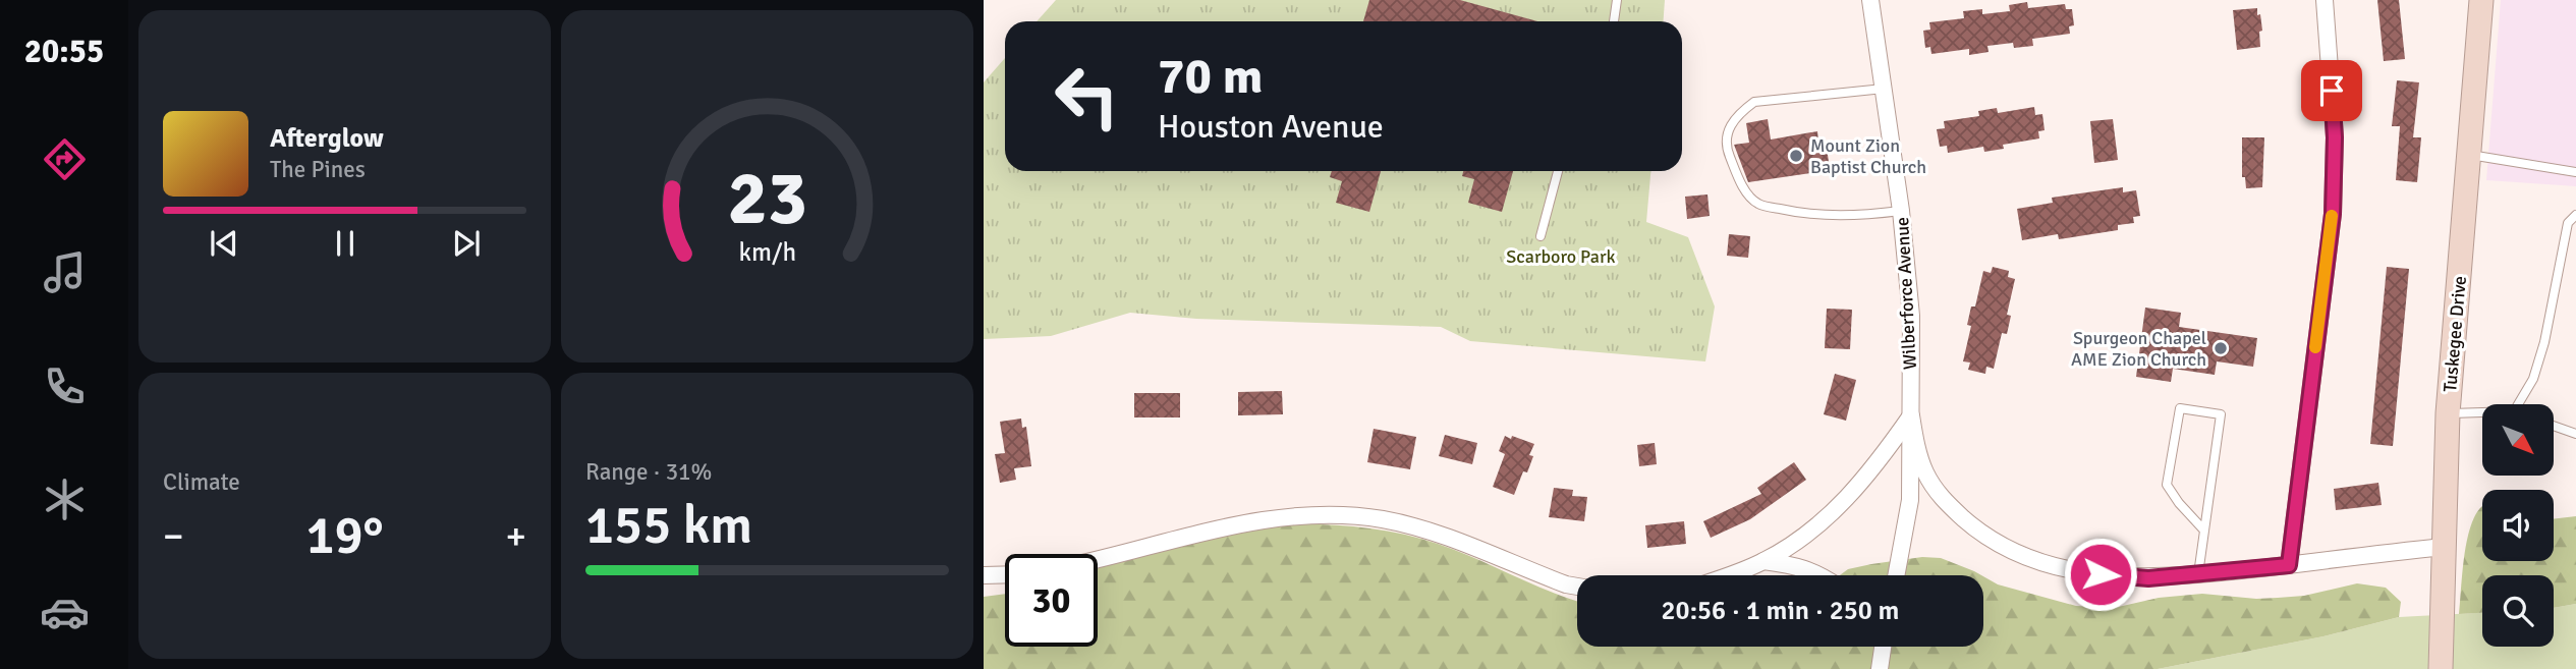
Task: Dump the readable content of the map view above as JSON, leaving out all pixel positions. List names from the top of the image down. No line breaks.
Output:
{"streets":{"street":["Wilberforce Avenue","Tuskegee Drive"]},"parks":["Scarboro Park"],"places":["Mount Zion Baptist Church","Spurgeon Chapel AME Zion Church"],"north":"bottom right","page":{"tabs":"20:55","turn":["70 m","Houston Avenue"],"song":["Afterglow","The Pines"],"tile":["Climate",["Range · 31%","155 km"]],"heat":["−","19°","+"],"limit":"30","trip":"20:56 · 1 min · 250 m","gauge":["23","km/h"]}}
